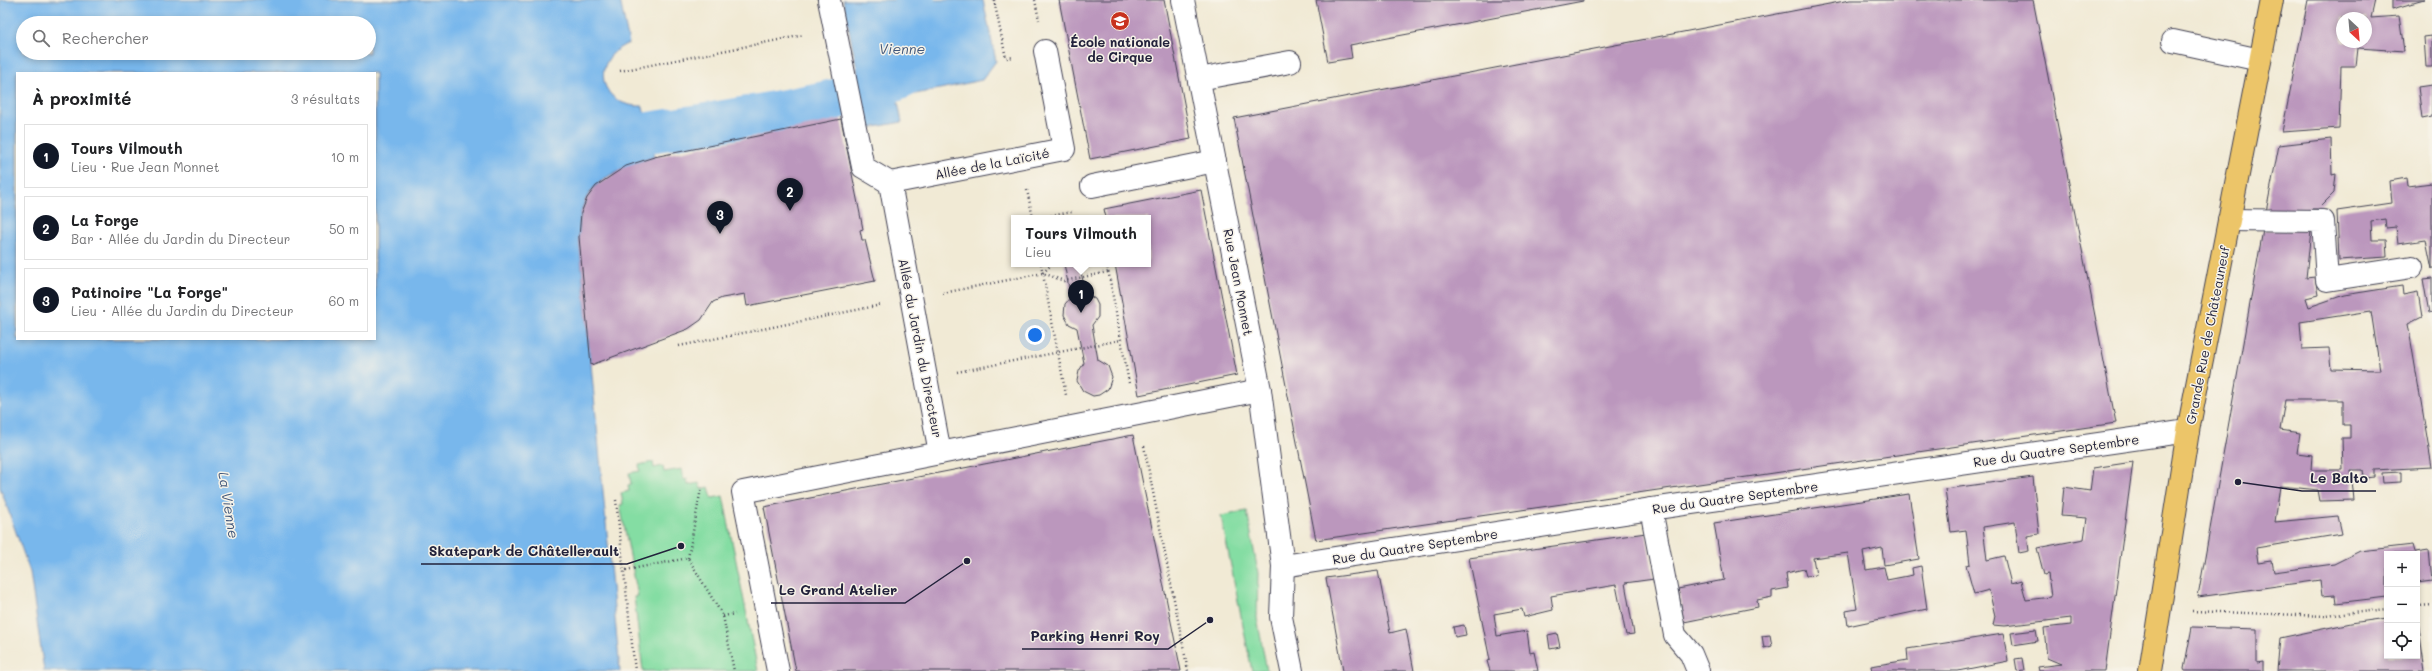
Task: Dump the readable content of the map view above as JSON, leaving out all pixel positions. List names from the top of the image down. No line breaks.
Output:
{"streets":{"main road":["Grande Rue de Châteauneuf"],"street":["Allée de la Laïcité","Rue Jean Monnet","Allée du Jardin du Directeur","Rue du Quatre Septembre"]},"crossings":[["Allée de la Laïcité","Allée du Jardin du Directeur"],["Rue Jean Monnet","Rue du Quatre Septembre"],["Grande Rue de Châteauneuf","Rue du Quatre Septembre"]],"water":["Vienne","La Vienne"],"places":{"school or university":["École nationale de Cirque"],"other":["Le Balto","Skatepark de Châtellerault","Le Grand Atelier","Parking Henri Roy"]},"north":"bottom right","page":{"search":"Rechercher","heading":["À proximité","3 résultats"],"list":[{"mark":"1","name":"Tours Vilmouth","note":"Lieu · Rue Jean Monnet","value":"10 m"},{"mark":"2","name":"La Forge","note":"Bar · Allée du Jardin du Directeur","value":"50 m"},{"mark":"3","name":"Patinoire \"La Forge\"","note":"Lieu · Allée du Jardin du Directeur","value":"60 m"}],"pins":["2","3","1"],"popup":["Tours Vilmouth","Lieu"],"map_buttons":["+","−"]}}
